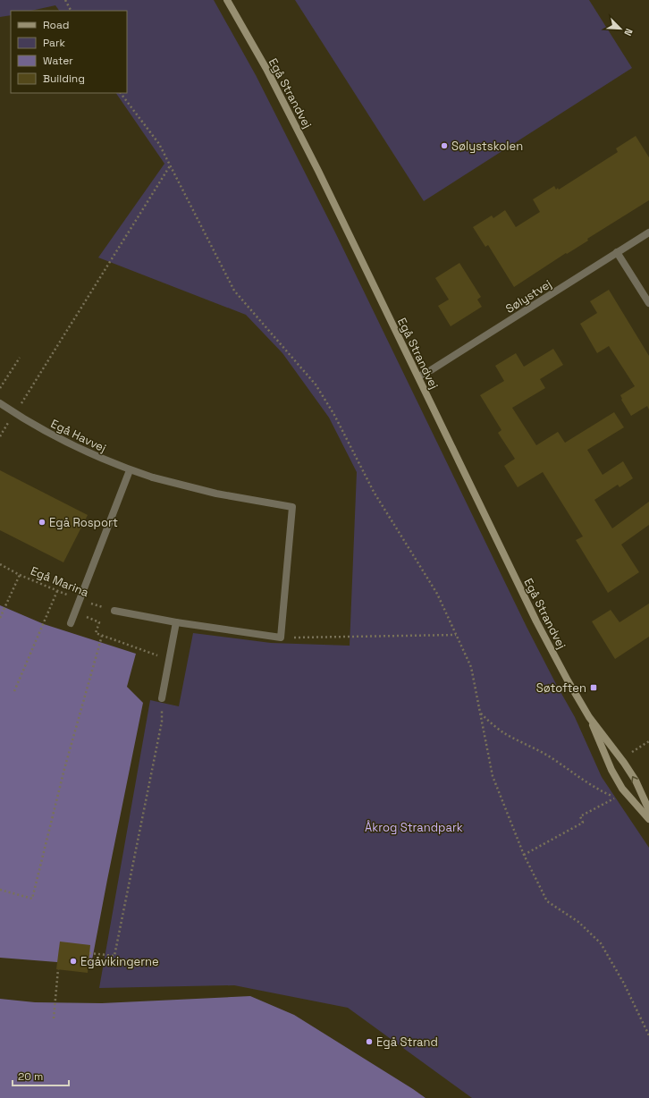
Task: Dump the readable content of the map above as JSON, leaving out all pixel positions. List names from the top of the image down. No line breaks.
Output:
{"streets":{"street":["Egå Strandvej","Sølystvej","Egå Havvej"],"path":["Egå Marina"]},"crossings":[["Egå Strandvej","Sølystvej"]],"parks":["Åkrog Strandpark"],"places":{"other":["Sølystskolen","Egå Rosport","Egåvikingerne","Egå Strand"],"transit":["Søtoften"]},"legend":["Road","Park","Water","Building"],"scale_bar":"20 m","north":"bottom right"}
